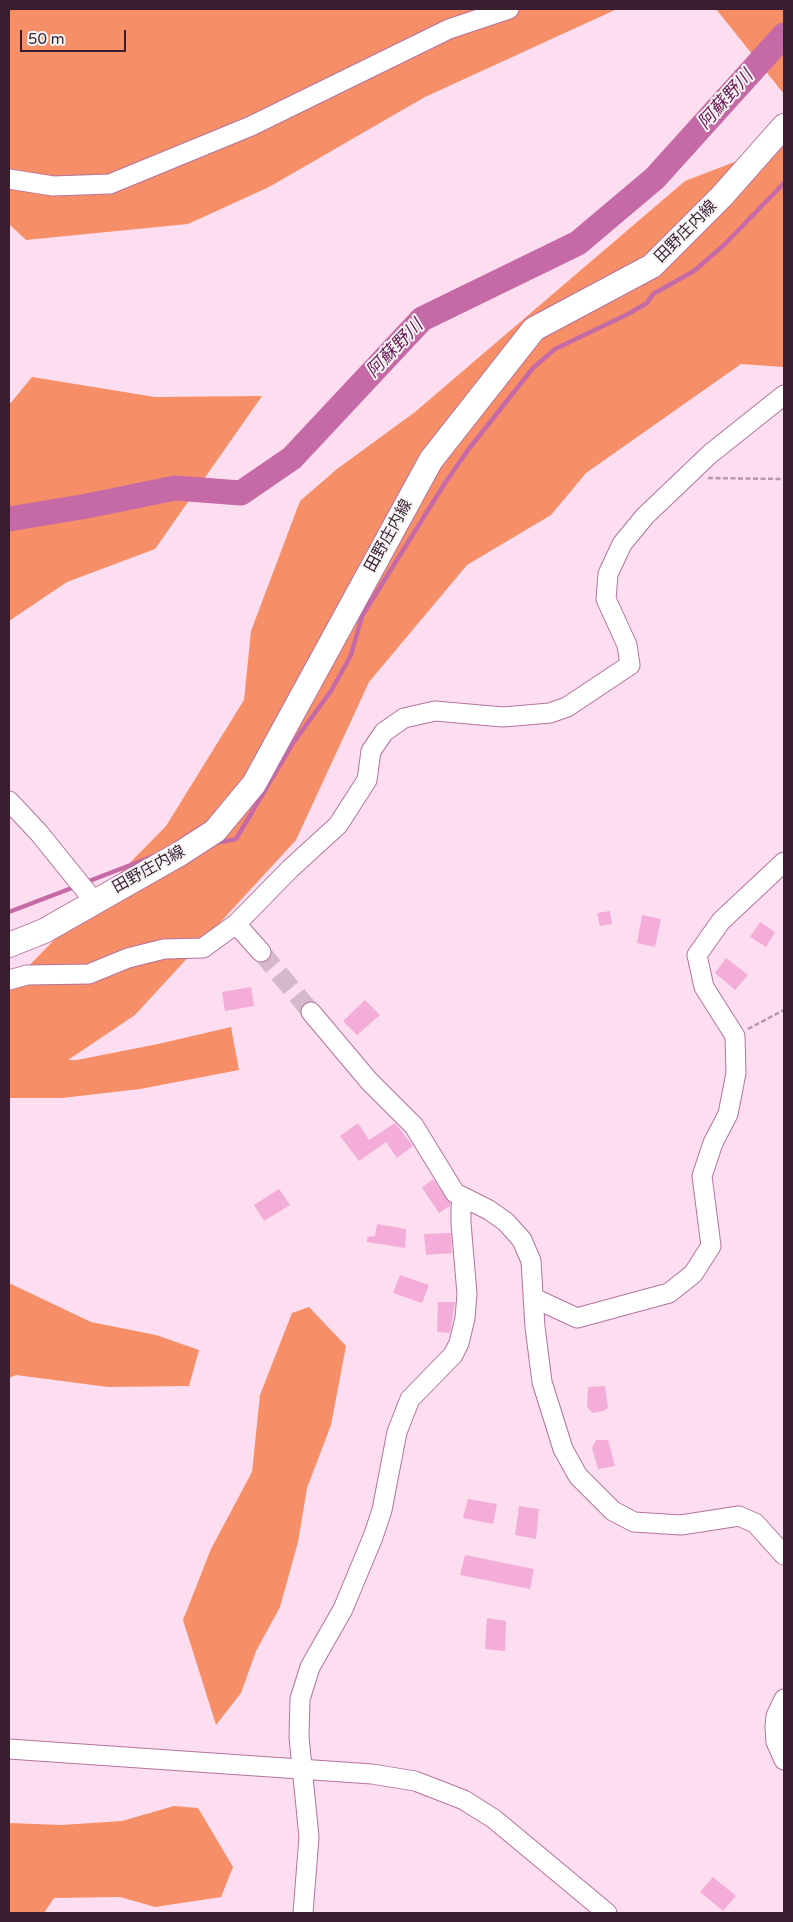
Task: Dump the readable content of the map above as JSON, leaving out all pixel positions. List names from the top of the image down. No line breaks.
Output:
{"streets":{"main road":["田野庄内線"]},"water":["阿蘇野川"],"scale_bar":"50 m"}
